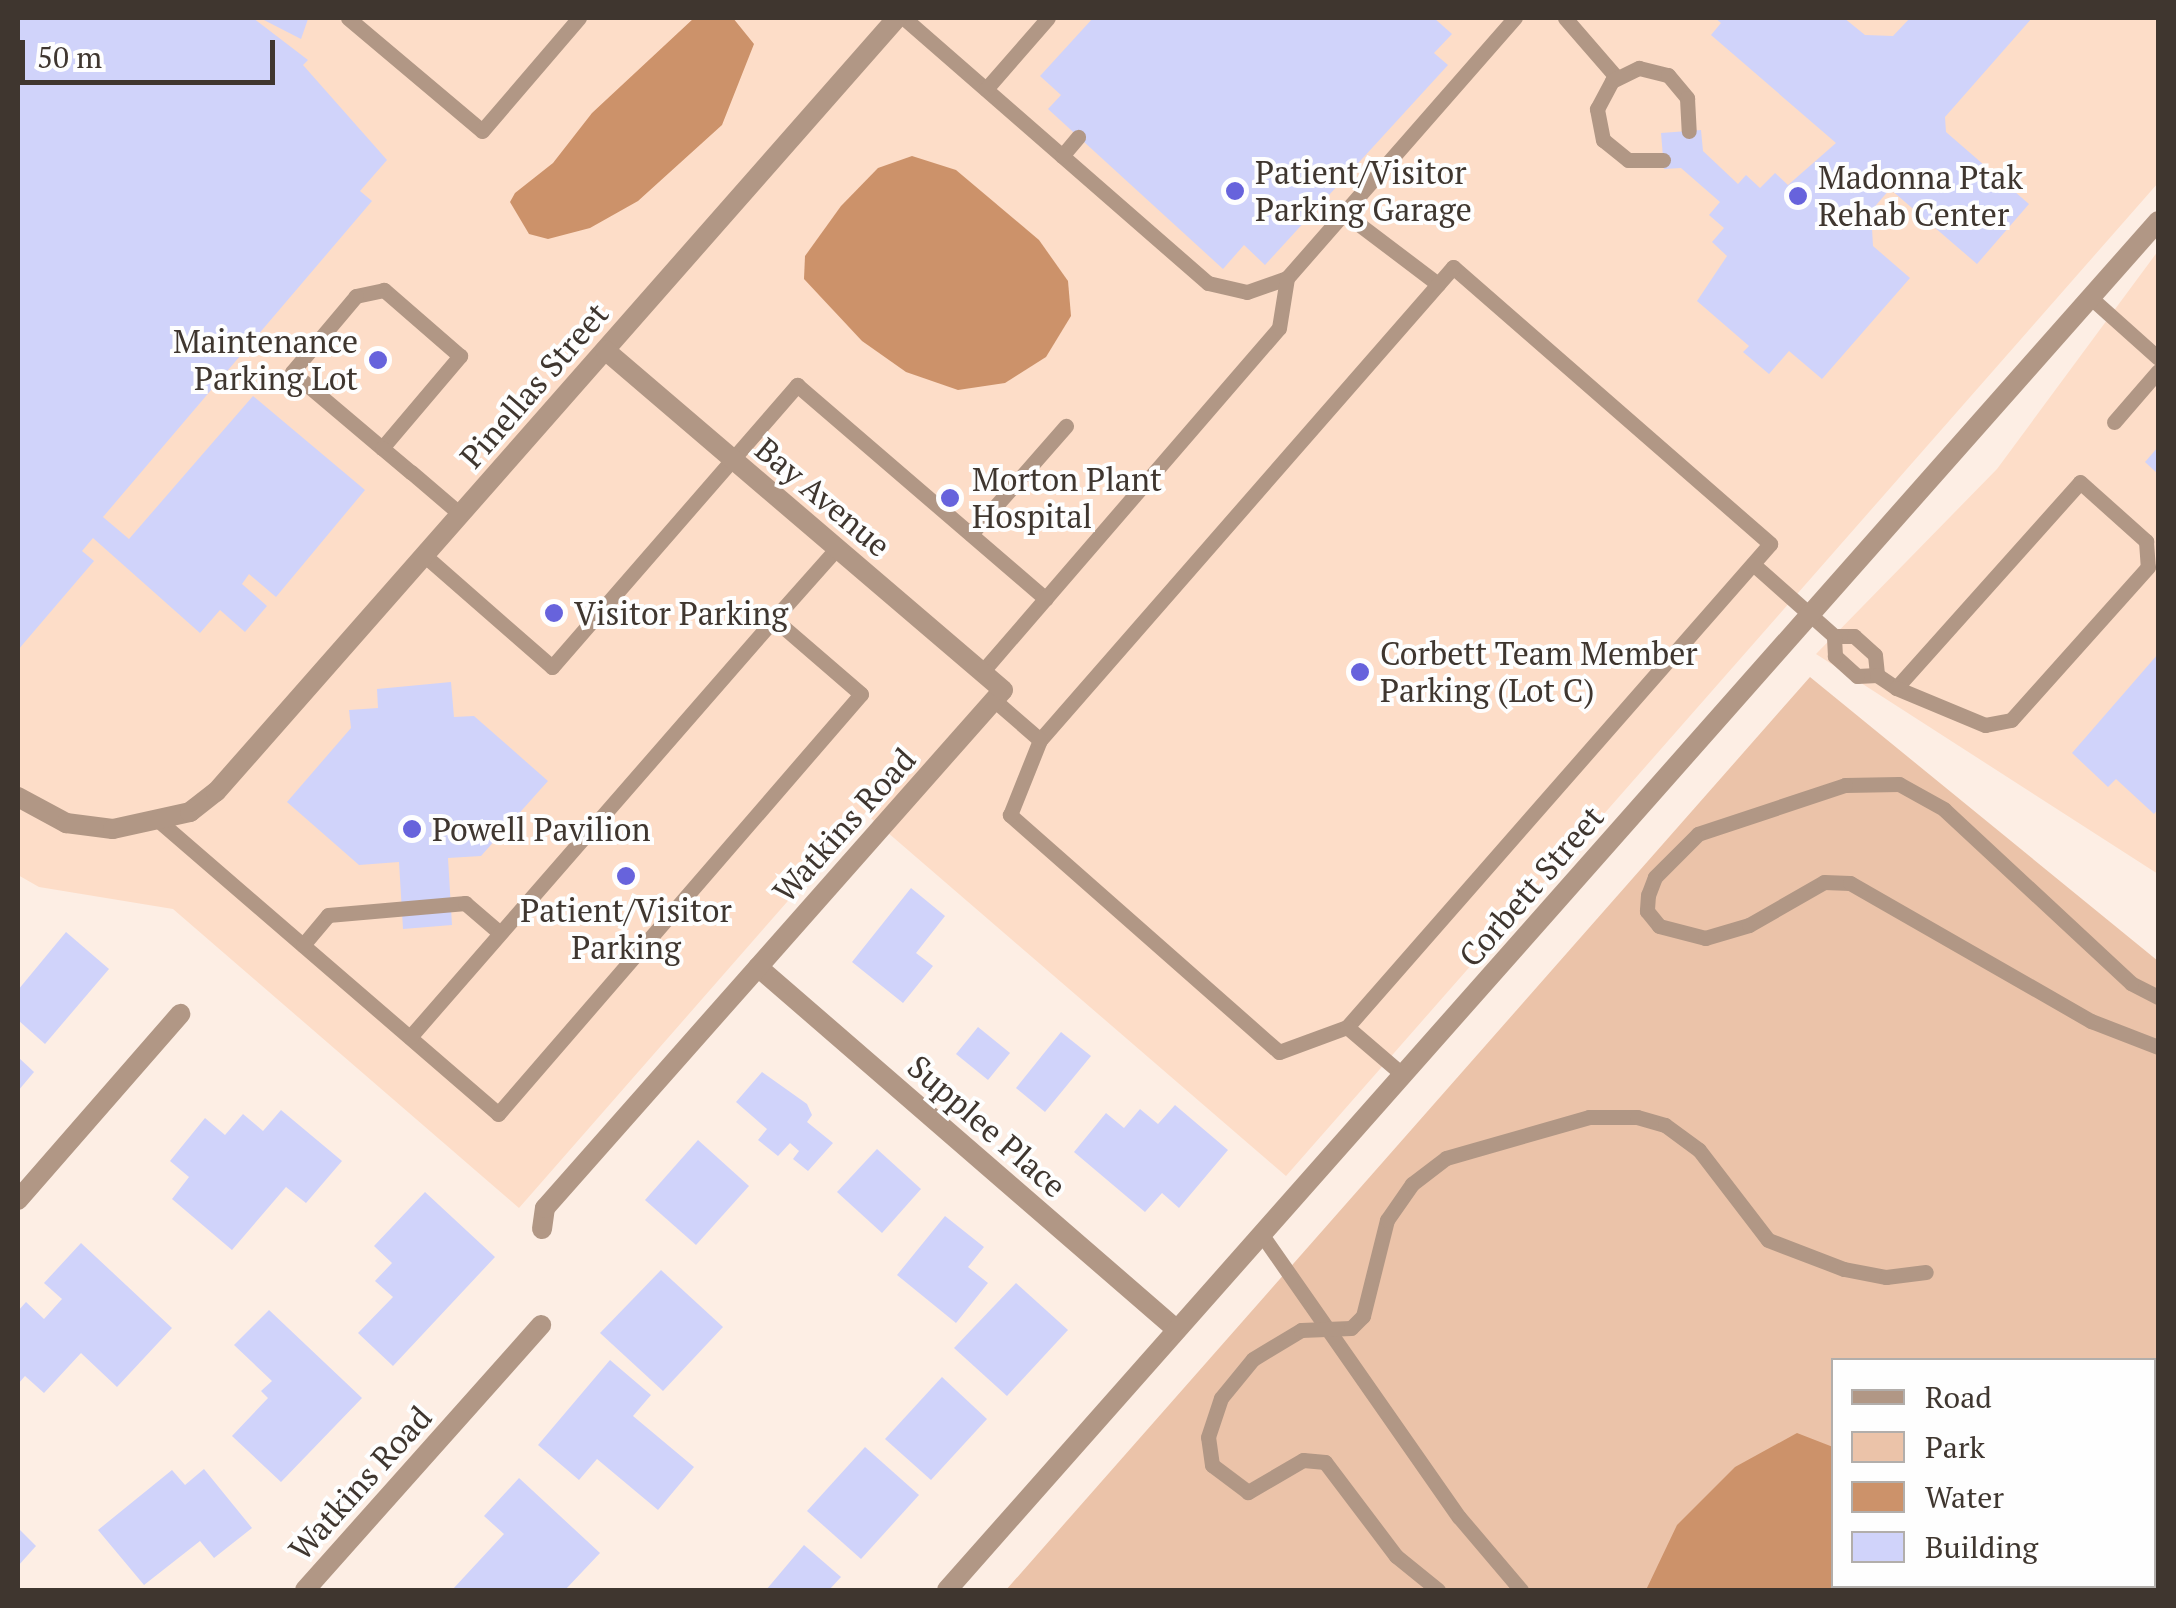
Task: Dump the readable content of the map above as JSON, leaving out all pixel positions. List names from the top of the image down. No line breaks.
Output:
{"streets":{"street":["Pinellas Street","Bay Avenue","Watkins Road","Corbett Street","Supplee Place"]},"crossings":[["Pinellas Street","Bay Avenue"],["Bay Avenue","Watkins Road"],["Watkins Road","Supplee Place"],["Corbett Street","Supplee Place"]],"places":["Patient/Visitor Parking Garage","Madonna Ptak Rehab Center","Maintenance Parking Lot","Morton Plant Hospital","Visitor Parking","Corbett Team Member Parking (Lot C)","Powell Pavilion","Patient/Visitor Parking"],"legend":["Road","Park","Water","Building"],"scale_bar":"50 m"}
